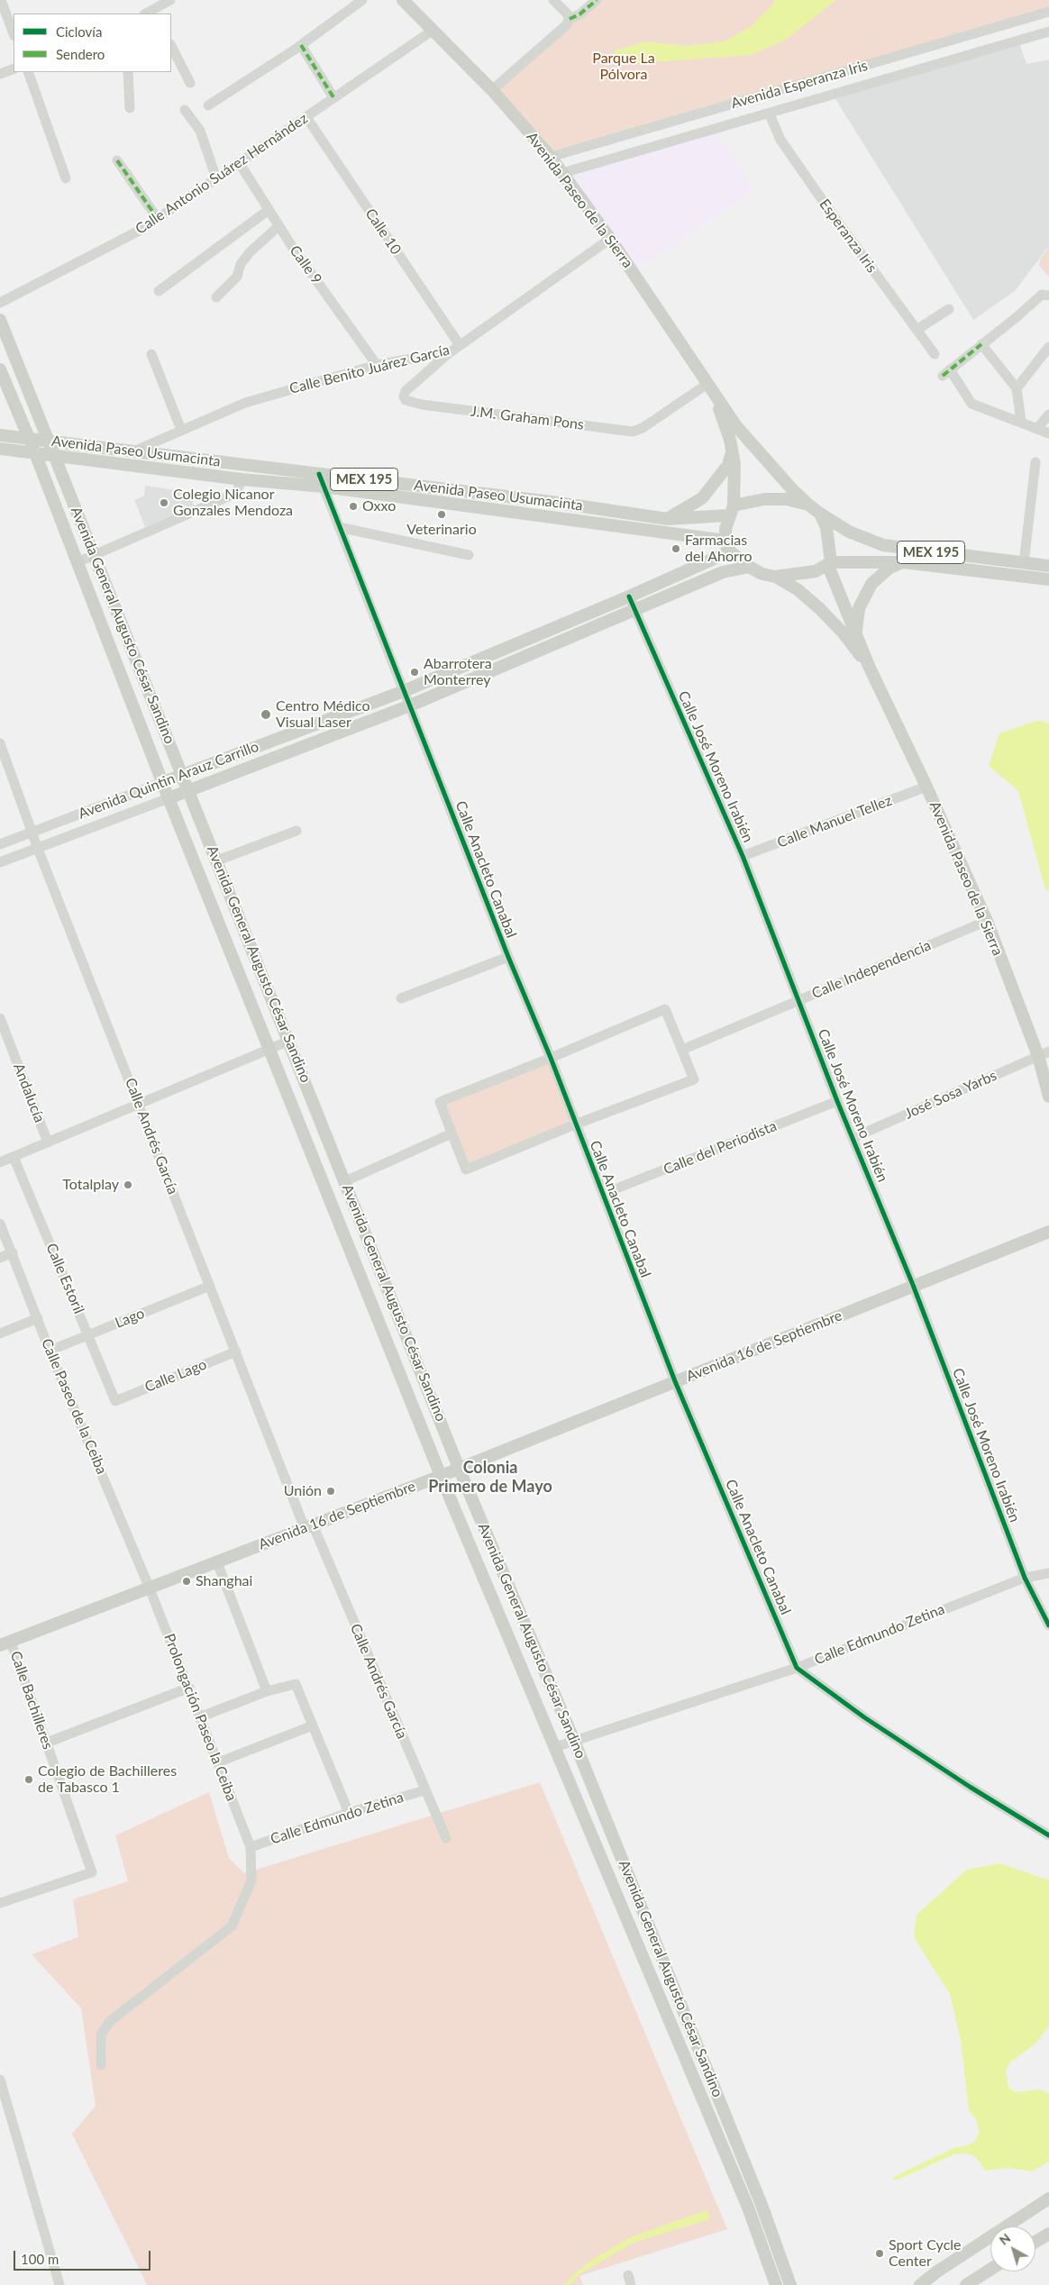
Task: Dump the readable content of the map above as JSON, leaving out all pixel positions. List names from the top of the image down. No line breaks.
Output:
{"streets":{"main road":["Avenida Paseo de la Sierra","Avenida Paseo Usumacinta","MEX 195","Avenida General Augusto César Sandino","Avenida Quintin Arauz Carrillo","Avenida 16 de Septiembre"],"street":["Avenida Esperanza Iris","Calle Antonio Suárez Hernández","Calle 10","Esperanza Iris","Calle 9","Calle Benito Juárez García","J.M. Graham Pons","Calle José Moreno Irabién","Calle Manuel Tellez","Calle Anacleto Canabal","Calle Independencia","Andalucía","José Sosa Yarbs","Calle Andrés García","Calle del Periodista","Calle Estoril","Lago","Calle Lago","Calle Paseo de la Ceiba","Calle Edmundo Zetina","Calle Bachilleres","Prolongación Paseo la Ceiba"]},"crossings":[["Avenida Esperanza Iris","Avenida Paseo de la Sierra"],["Avenida Esperanza Iris","Esperanza Iris"],["Calle Antonio Suárez Hernández","Avenida Paseo de la Sierra"],["Calle Antonio Suárez Hernández","Calle 10"],["Calle Antonio Suárez Hernández","Calle 9"],["Avenida Paseo de la Sierra","Calle Benito Juárez García"],["Avenida Paseo de la Sierra","J.M. Graham Pons"],["Avenida Paseo de la Sierra","Avenida Paseo Usumacinta"],["Avenida Paseo de la Sierra","MEX 195"],["Avenida Paseo de la Sierra","Avenida Quintin Arauz Carrillo"],["Avenida Paseo de la Sierra","Calle Manuel Tellez"],["Avenida Paseo de la Sierra","Calle Independencia"],["Avenida Paseo de la Sierra","José Sosa Yarbs"],["Calle 10","Calle Benito Juárez García"],["Calle 10","J.M. Graham Pons"],["Calle 9","Calle Benito Juárez García"],["Calle Benito Juárez García","J.M. Graham Pons"],["Calle Benito Juárez García","Avenida Paseo Usumacinta"],["Avenida Paseo Usumacinta","MEX 195"],["Avenida Paseo Usumacinta","Avenida General Augusto César Sandino"],["Avenida Paseo Usumacinta","Avenida Quintin Arauz Carrillo"],["Avenida Paseo Usumacinta","Calle Anacleto Canabal"],["MEX 195","Avenida Quintin Arauz Carrillo"],["Avenida General Augusto César Sandino","Avenida Quintin Arauz Carrillo"],["Avenida General Augusto César Sandino","Avenida 16 de Septiembre"],["Avenida General Augusto César Sandino","Calle Edmundo Zetina"],["Calle José Moreno Irabién","Avenida Quintin Arauz Carrillo"],["Calle José Moreno Irabién","Calle Manuel Tellez"],["Calle José Moreno Irabién","Calle Independencia"],["Calle José Moreno Irabién","José Sosa Yarbs"],["Calle José Moreno Irabién","Calle del Periodista"],["Calle José Moreno Irabién","Avenida 16 de Septiembre"],["Calle José Moreno Irabién","Calle Edmundo Zetina"],["Avenida Quintin Arauz Carrillo","Calle Anacleto Canabal"],["Avenida Quintin Arauz Carrillo","Calle Andrés García"],["Calle Anacleto Canabal","Calle del Periodista"],["Calle Anacleto Canabal","Avenida 16 de Septiembre"],["Calle Anacleto Canabal","Calle Edmundo Zetina"],["Calle Andrés García","Lago"],["Calle Andrés García","Avenida 16 de Septiembre"],["Calle Andrés García","Calle Lago"],["Calle Andrés García","Calle Edmundo Zetina"],["Calle Estoril","Lago"],["Calle Estoril","Calle Lago"],["Lago","Calle Paseo de la Ceiba"],["Avenida 16 de Septiembre","Calle Paseo de la Ceiba"],["Avenida 16 de Septiembre","Calle Bachilleres"],["Avenida 16 de Septiembre","Prolongación Paseo la Ceiba"],["Calle Paseo de la Ceiba","Prolongación Paseo la Ceiba"],["Calle Edmundo Zetina","Prolongación Paseo la Ceiba"]],"districts":["Colonia Primero de Mayo"],"parks":["Parque La Pólvora"],"places":["Colegio Nicanor Gonzales Mendoza","Oxxo","Veterinario","Farmacias del Ahorro","Abarrotera Monterrey","Centro Médico Visual Laser","Totalplay","Unión","Shanghai","Colegio de Bachilleres de Tabasco 1","Sport Cycle Center"],"legend":["Ciclovía","Sendero"],"scale_bar":"100 m","north":"top left"}
